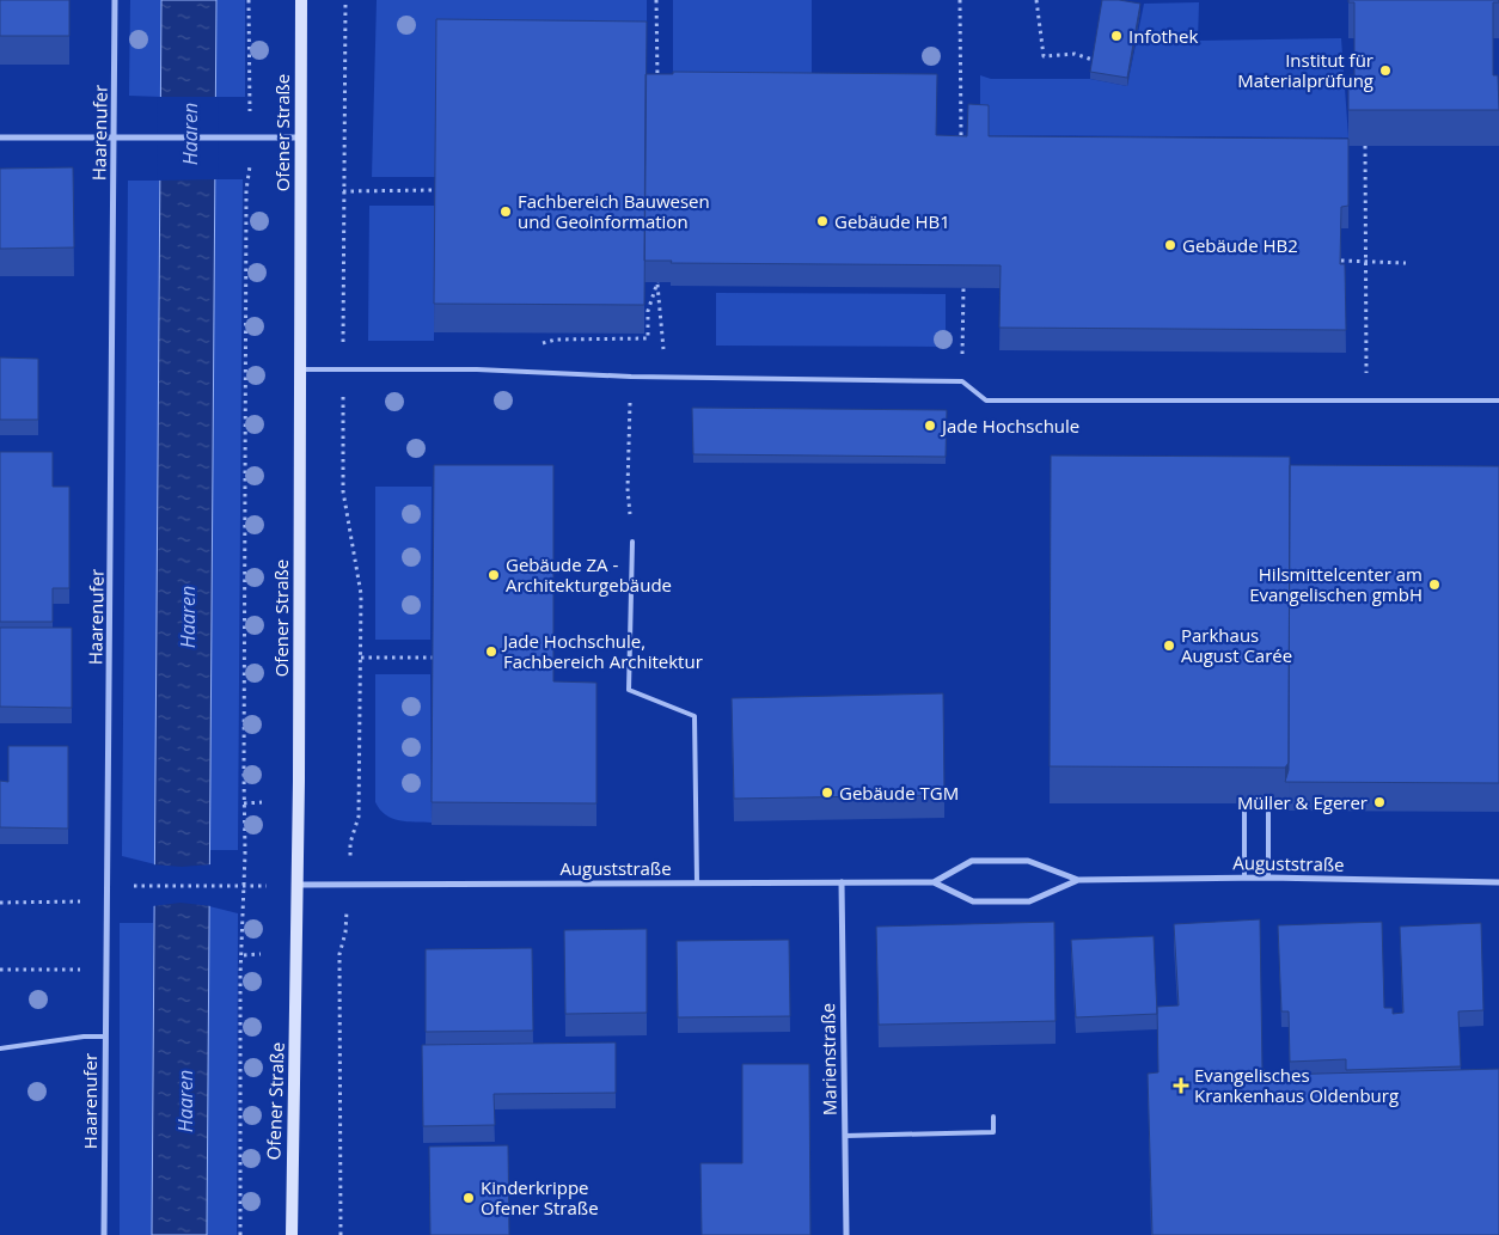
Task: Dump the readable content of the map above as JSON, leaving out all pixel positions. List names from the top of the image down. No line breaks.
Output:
{"streets":{"main road":["Ofener Straße"],"street":["Haarenufer","Auguststraße","Marienstraße"]},"crossings":[["Ofener Straße","Auguststraße"],["Auguststraße","Marienstraße"]],"water":["Haaren"],"places":{"other":["Infothek","Institut für Materialprüfung","Fachbereich Bauwesen und Geoinformation","Gebäude HB1","Gebäude HB2","Jade Hochschule","Gebäude ZA - Architekturgebäude","Hilsmittelcenter am Evangelischen gmbH","Parkhaus August Carée","Jade Hochschule, Fachbereich Architektur","Gebäude TGM","Müller & Egerer","Kinderkrippe Ofener Straße"],"health":["Evangelisches Krankenhaus Oldenburg"]}}
